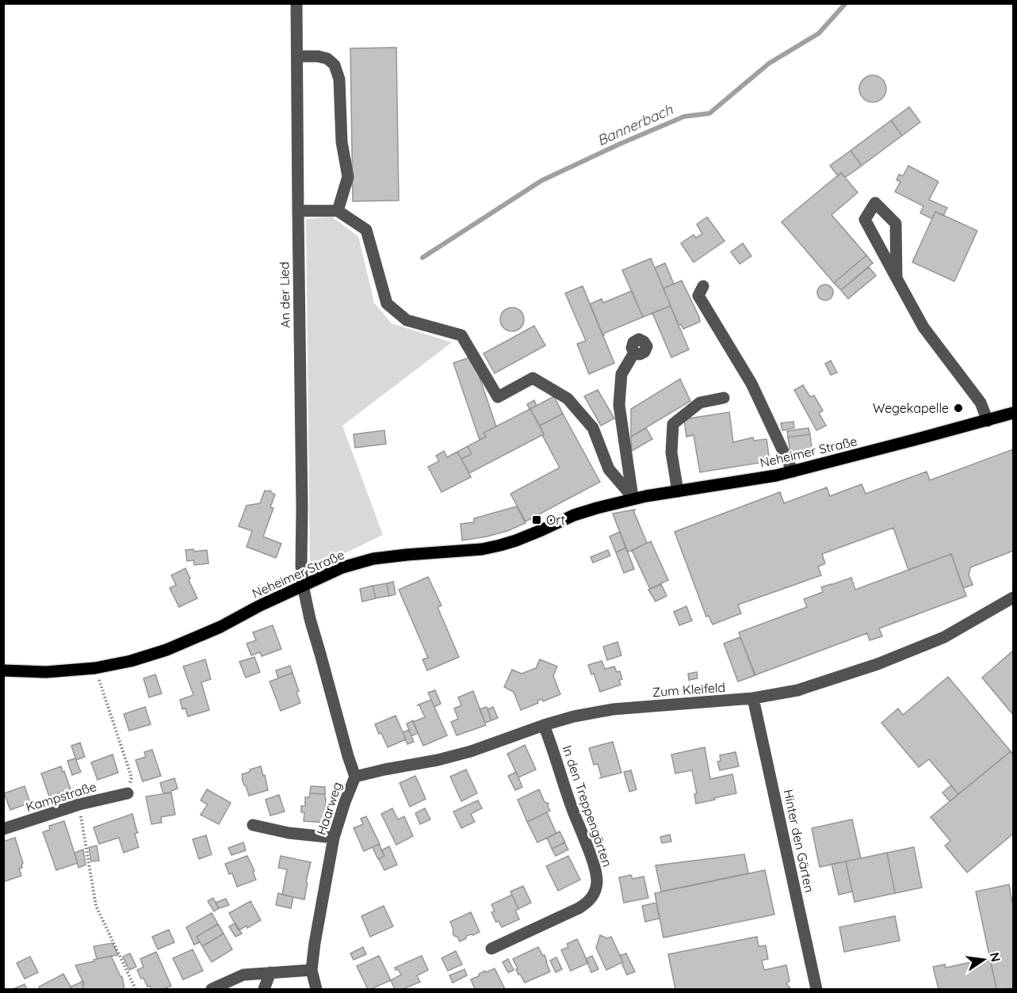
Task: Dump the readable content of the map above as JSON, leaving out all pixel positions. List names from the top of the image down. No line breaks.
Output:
{"streets":{"main road":["Neheimer Straße"],"street":["An der Lied","Zum Kleifeld","Kampstraße","In den Treppengärten","Haarweg","Hinter den Gärten"]},"crossings":[["An der Lied","Neheimer Straße"],["An der Lied","Haarweg"],["Neheimer Straße","Haarweg"],["Zum Kleifeld","In den Treppengärten"],["Zum Kleifeld","Haarweg"],["Zum Kleifeld","Hinter den Gärten"]],"water":["Bannerbach"],"places":{"other":["Wegekapelle"],"transit":["Ort"]},"north":"right"}
